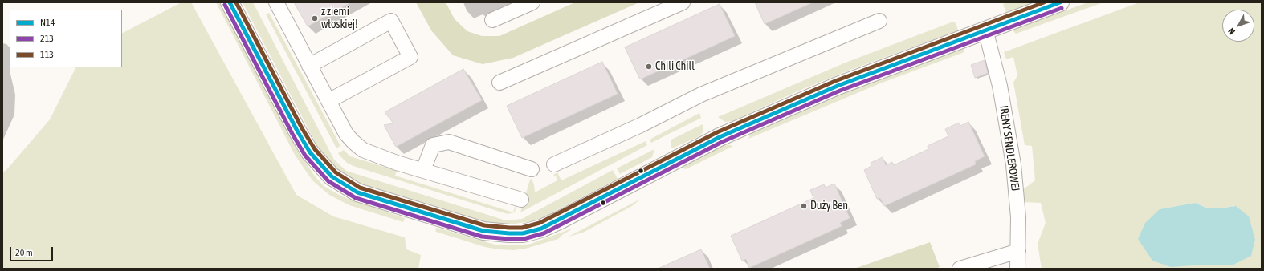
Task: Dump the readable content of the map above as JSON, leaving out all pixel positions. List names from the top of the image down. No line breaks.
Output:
{"streets":{"street":["IRENY SENDLEROWEJ"]},"places":["z ziemi włoskiej!","Chili Chill","Duży Ben"],"lines":["transit line N14","transit line 113","transit line 213"],"legend":["N14","213","113"],"scale_bar":"20 m","north":"bottom left"}
